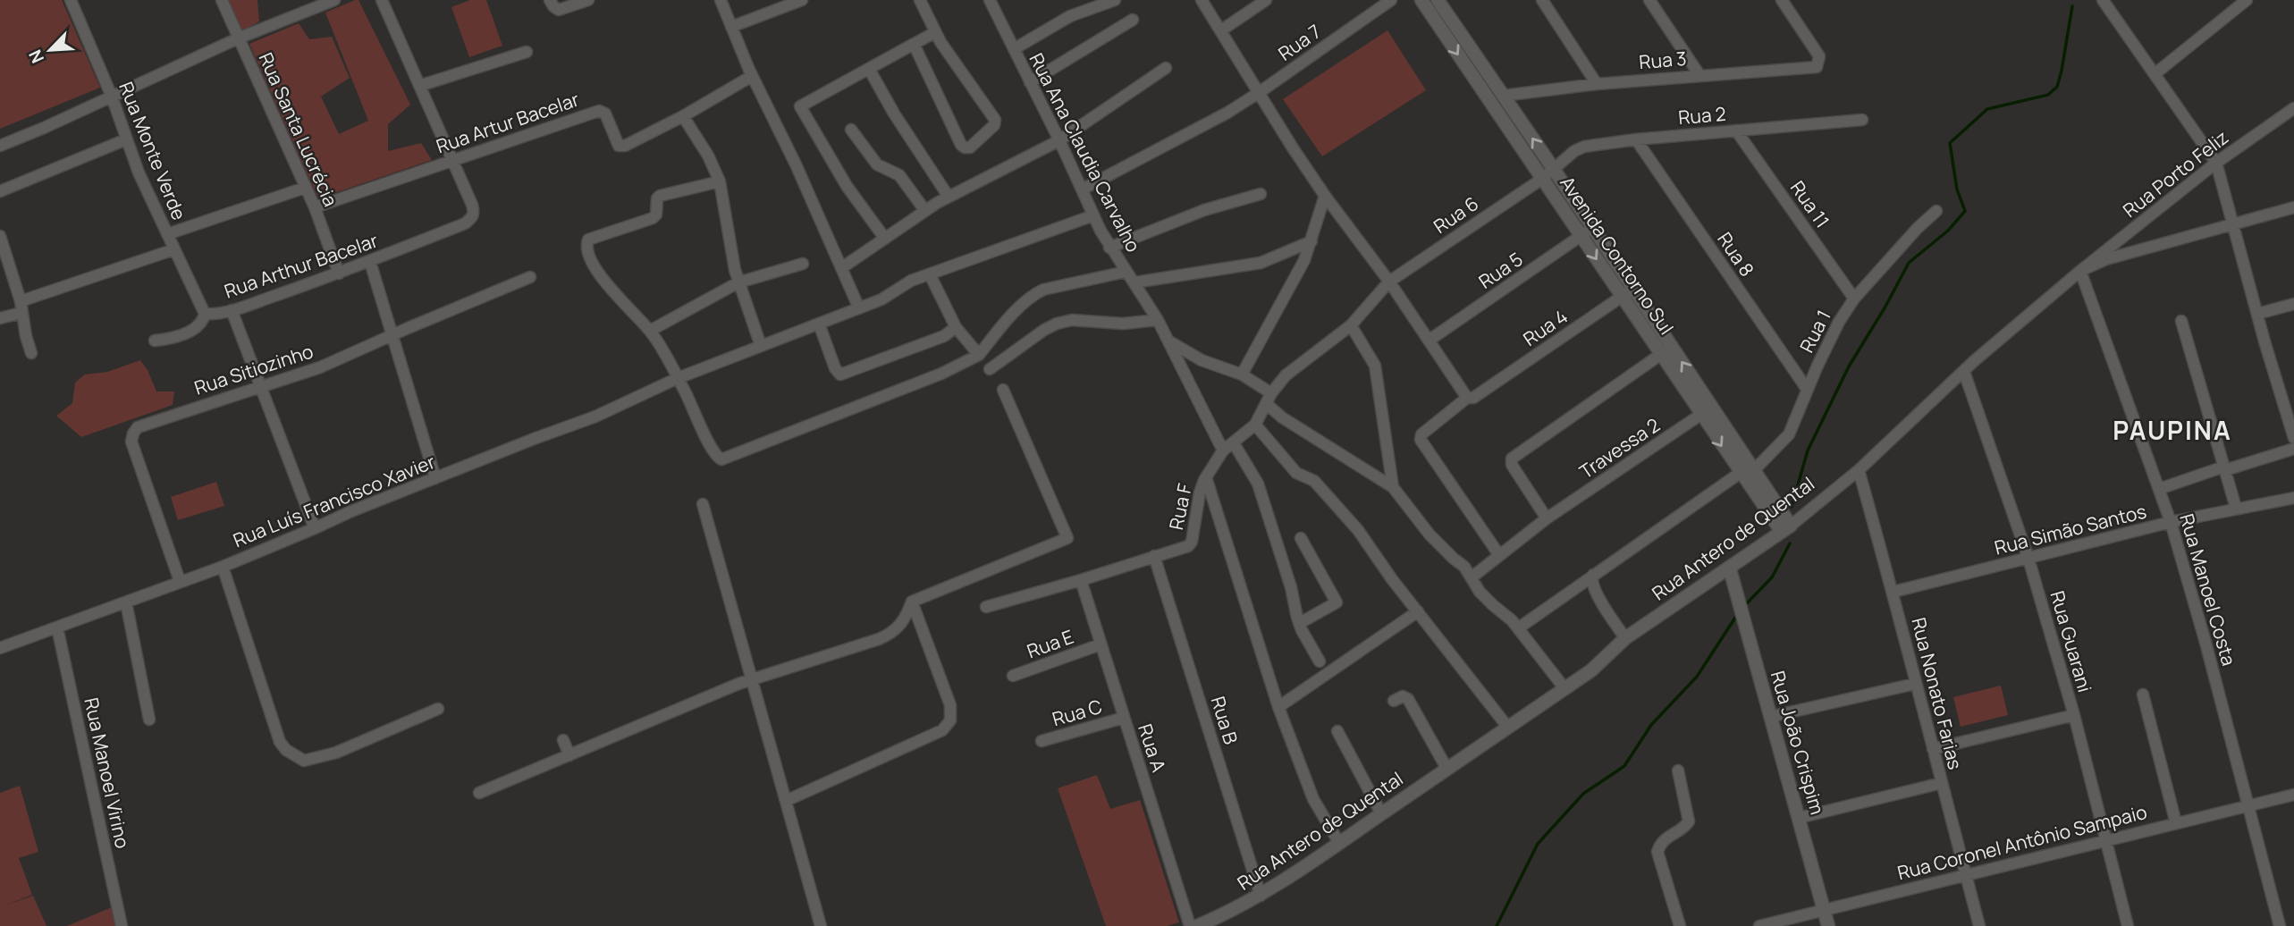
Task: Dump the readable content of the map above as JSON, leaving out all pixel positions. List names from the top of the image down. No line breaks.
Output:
{"streets":{"street":["Rua 7","Rua 3","Rua 2","Rua Artur Bacelar","Rua Santa Lucrécia","Rua Monte Verde","Rua Ana Claudia Carvalho","Rua Porto Feliz","Rua 11","Rua 6","Rua 8","Avenida Contorno Sul","Rua Arthur Bacelar","Rua 5","Rua 4","Rua 1","Rua Sitiozinho","Travessa 2","Rua Luís Francisco Xavier","Rua F","Rua Simão Santos","Rua Antero de Quental","Rua Manoel Costa","Rua Guarani","Rua E","Rua Nonato Farias","Rua C","Rua B","Rua João Crispim","Rua A","Rua Manoel Virino","Rua Coronel Antônio Sampaio"]},"crossings":[["Rua 7","Rua Ana Claudia Carvalho"],["Rua 3","Avenida Contorno Sul"],["Rua 2","Rua 11"],["Rua 2","Rua 6"],["Rua 2","Rua 8"],["Rua 2","Avenida Contorno Sul"],["Rua Artur Bacelar","Rua Santa Lucrécia"],["Rua Artur Bacelar","Rua Arthur Bacelar"],["Rua Santa Lucrécia","Rua Arthur Bacelar"],["Rua Monte Verde","Rua Arthur Bacelar"],["Rua Ana Claudia Carvalho","Rua Luís Francisco Xavier"],["Rua Ana Claudia Carvalho","Rua F"],["Rua Porto Feliz","Rua Antero de Quental"],["Rua Porto Feliz","Rua Manoel Costa"],["Rua 11","Rua 1"],["Rua 6","Avenida Contorno Sul"],["Rua 6","Rua F"],["Rua 8","Rua 1"],["Avenida Contorno Sul","Rua 5"],["Avenida Contorno Sul","Rua 4"],["Avenida Contorno Sul","Rua 1"],["Avenida Contorno Sul","Travessa 2"],["Avenida Contorno Sul","Rua Antero de Quental"],["Rua 4","Travessa 2"],["Rua Sitiozinho","Rua Luís Francisco Xavier"],["Rua Luís Francisco Xavier","Rua Manoel Virino"],["Rua F","Rua B"],["Rua F","Rua A"],["Rua Simão Santos","Rua Manoel Costa"],["Rua Simão Santos","Rua Guarani"],["Rua Simão Santos","Rua Nonato Farias"],["Rua Antero de Quental","Rua Manoel Costa"],["Rua Antero de Quental","Rua Guarani"],["Rua Antero de Quental","Rua Nonato Farias"],["Rua Antero de Quental","Rua B"],["Rua Antero de Quental","Rua João Crispim"],["Rua Manoel Costa","Rua Coronel Antônio Sampaio"],["Rua Guarani","Rua Coronel Antônio Sampaio"],["Rua E","Rua A"],["Rua Nonato Farias","Rua Coronel Antônio Sampaio"],["Rua C","Rua A"],["Rua João Crispim","Rua Coronel Antônio Sampaio"]],"districts":["PAUPINA"],"north":"bottom left"}
